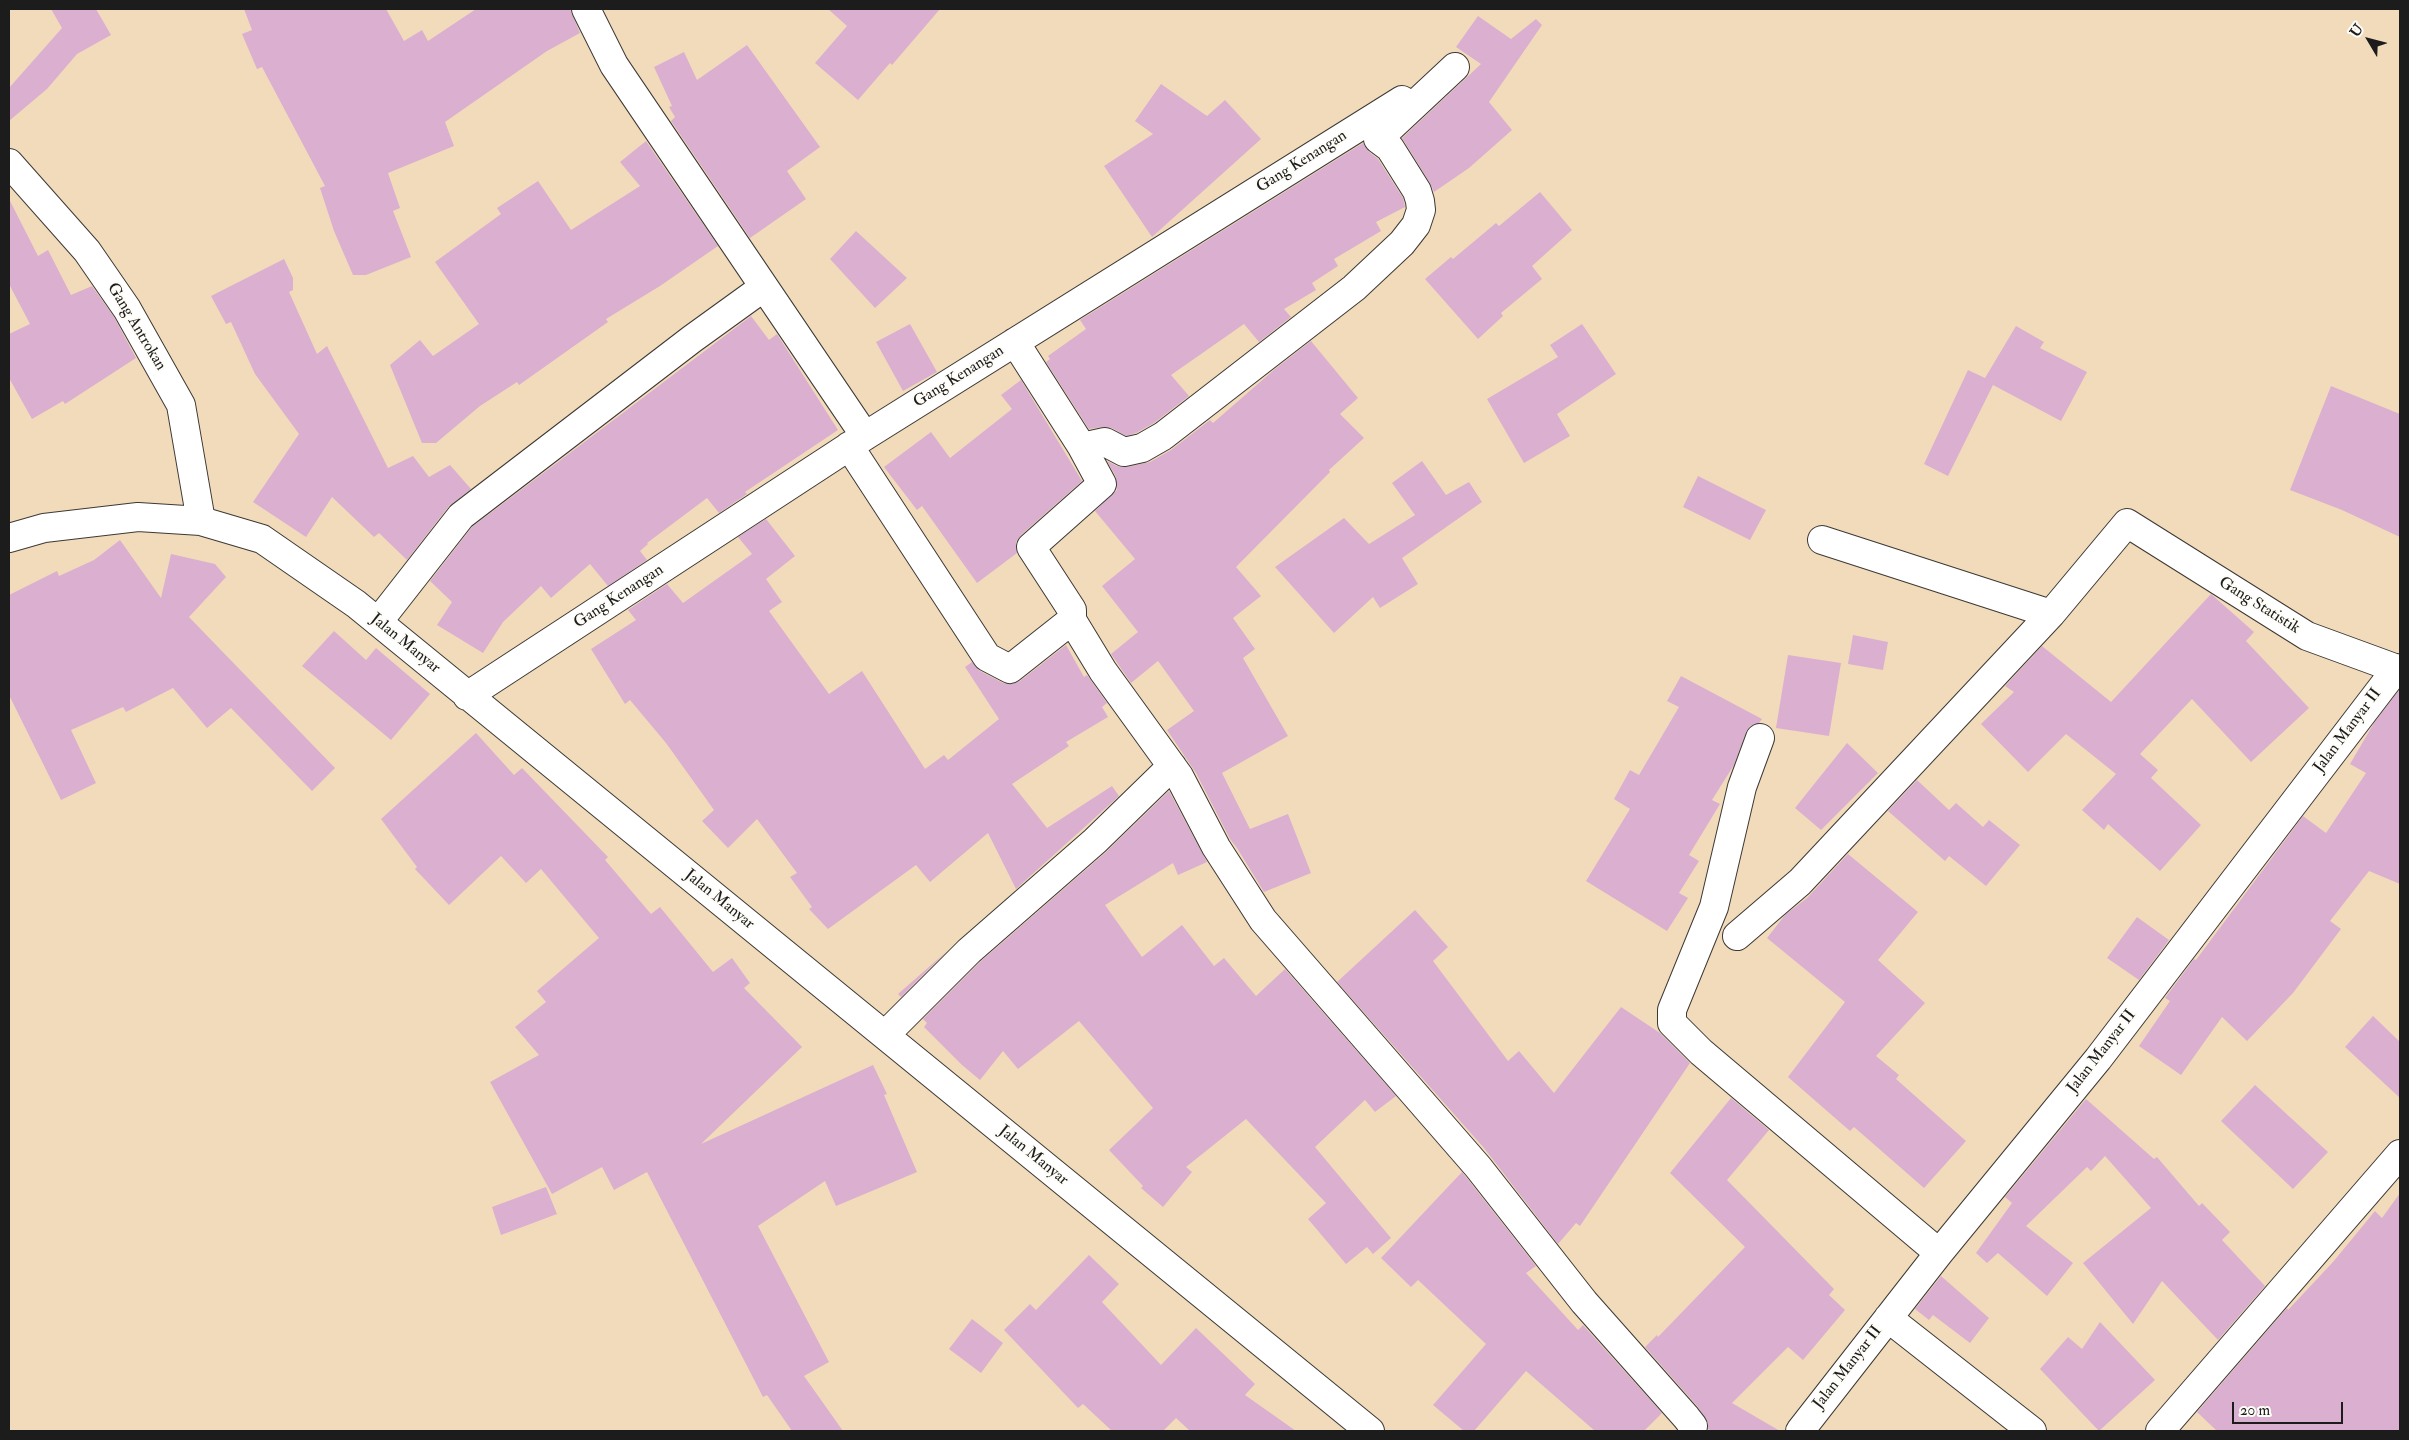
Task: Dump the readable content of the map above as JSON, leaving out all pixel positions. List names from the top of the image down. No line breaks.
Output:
{"streets":{"street":["Gang Kenangan","Gang Antrokan","Gang Statistik","Jalan Manyar","Jalan Manyar II"]},"crossings":[["Gang Kenangan","Jalan Manyar"],["Gang Antrokan","Jalan Manyar"],["Gang Statistik","Jalan Manyar II"]],"scale_bar":"20 m","north":"top left"}
